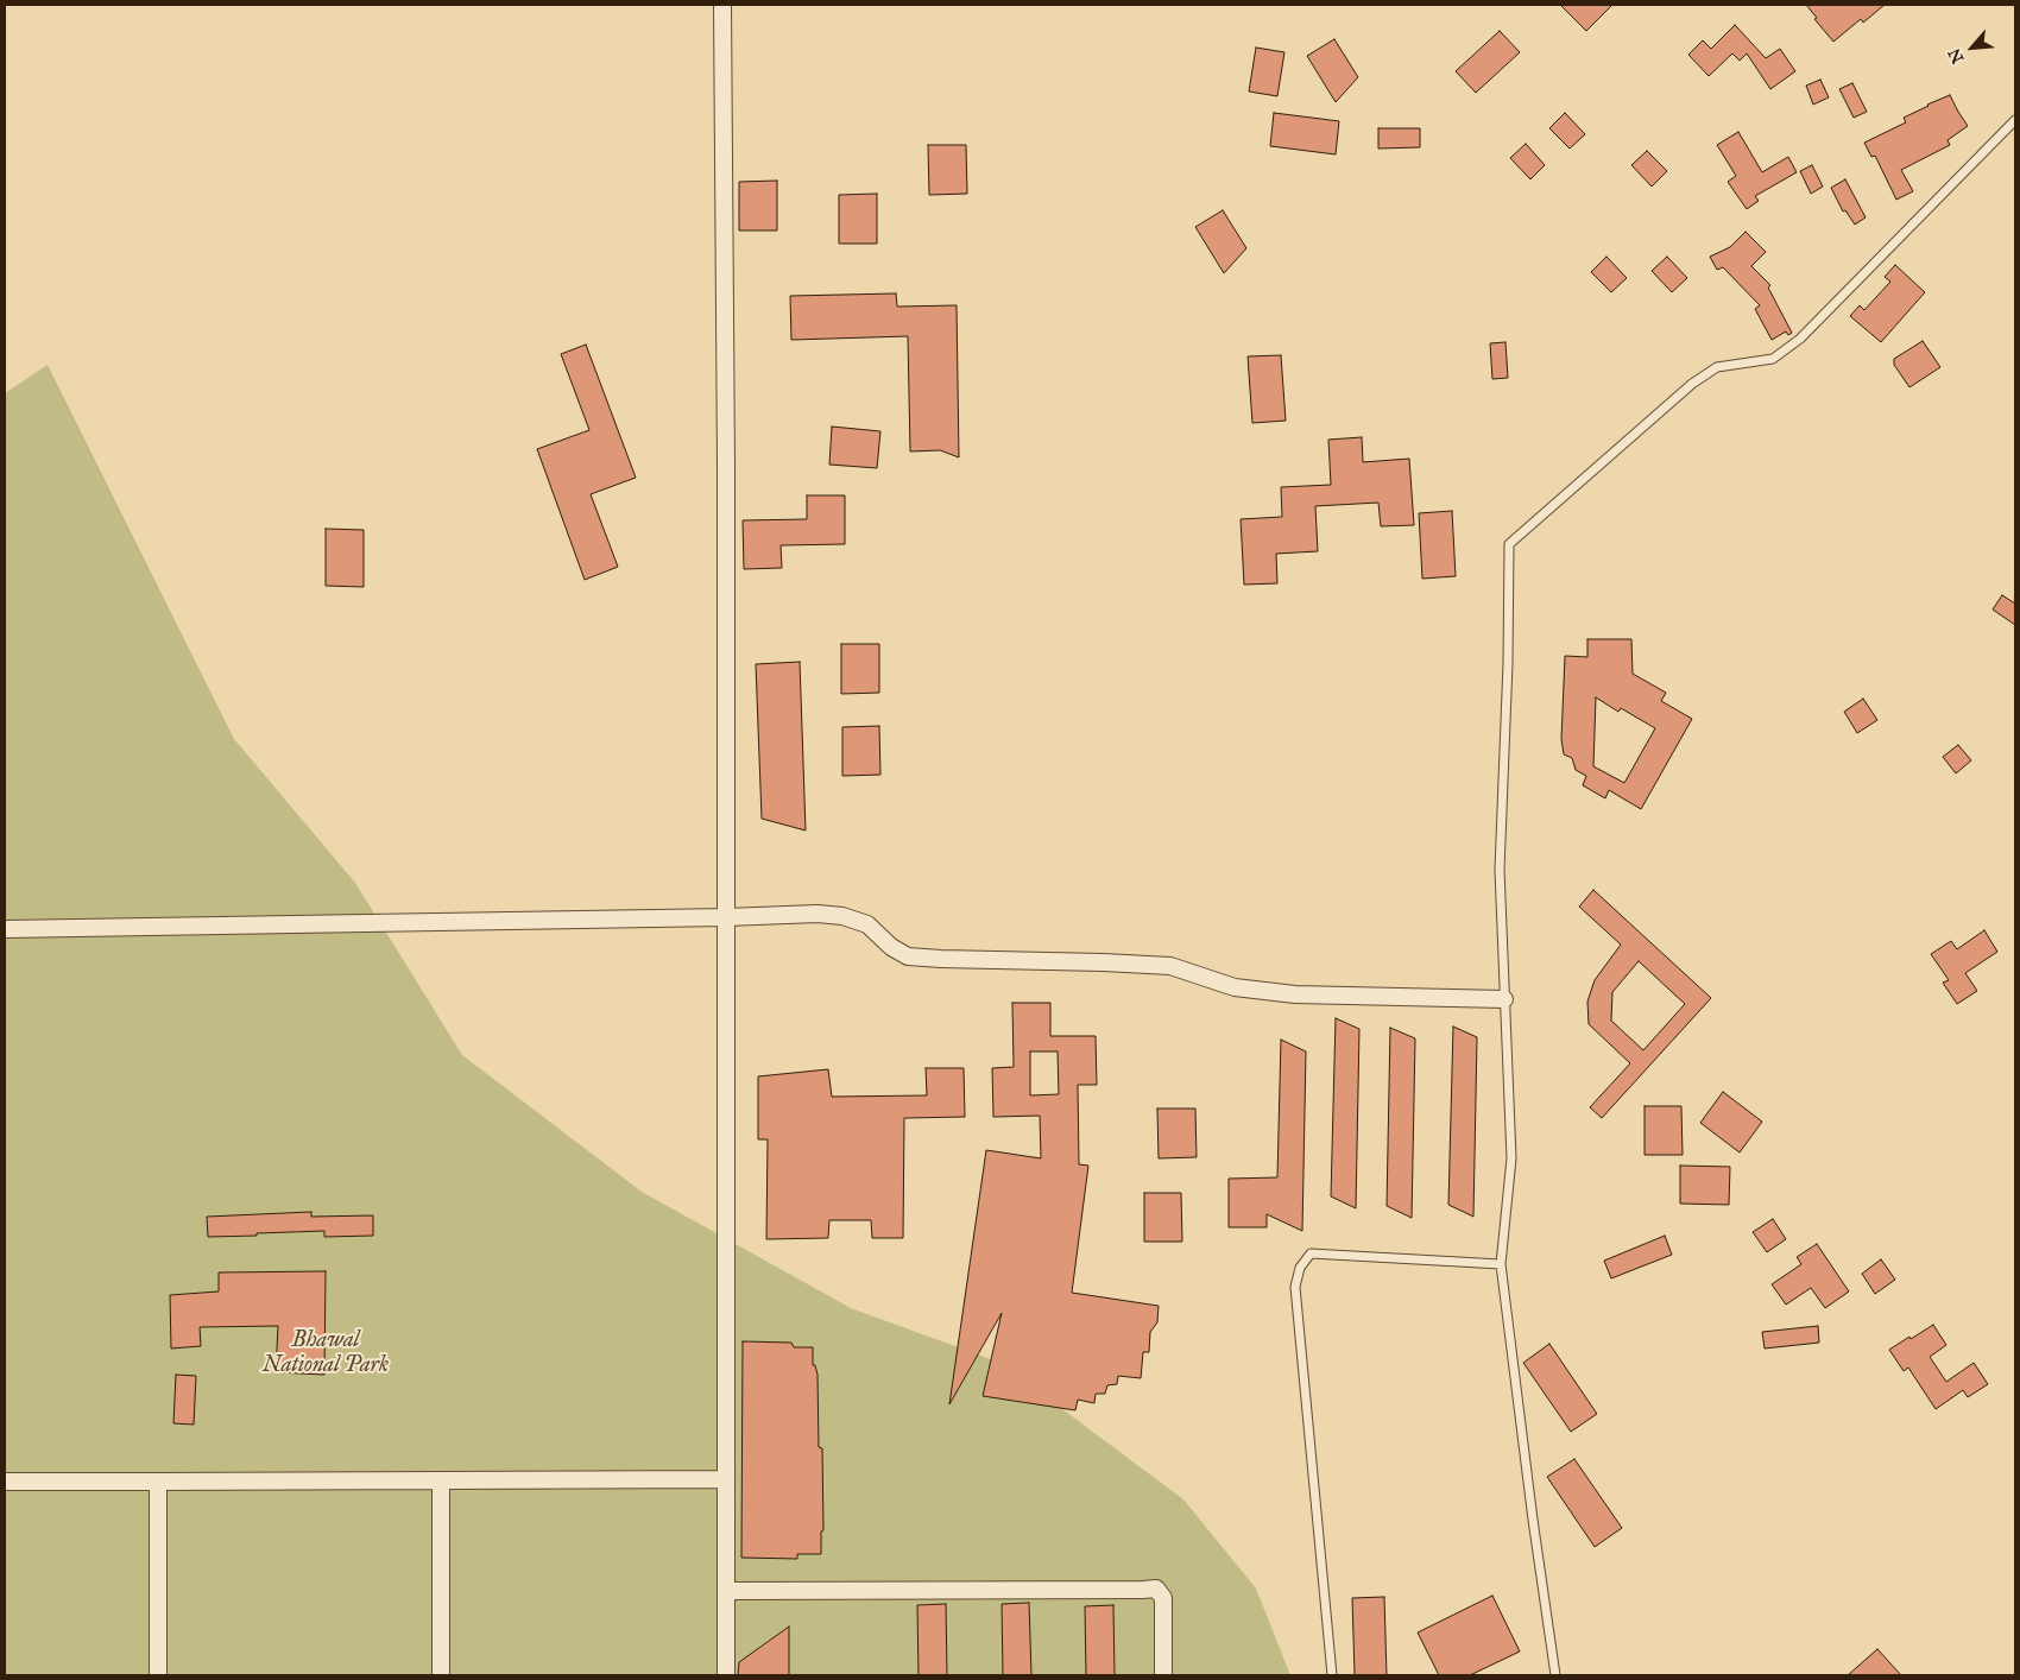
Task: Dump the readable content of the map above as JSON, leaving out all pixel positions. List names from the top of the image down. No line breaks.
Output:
{"parks":["Bhawal National Park"],"north":"bottom left"}
